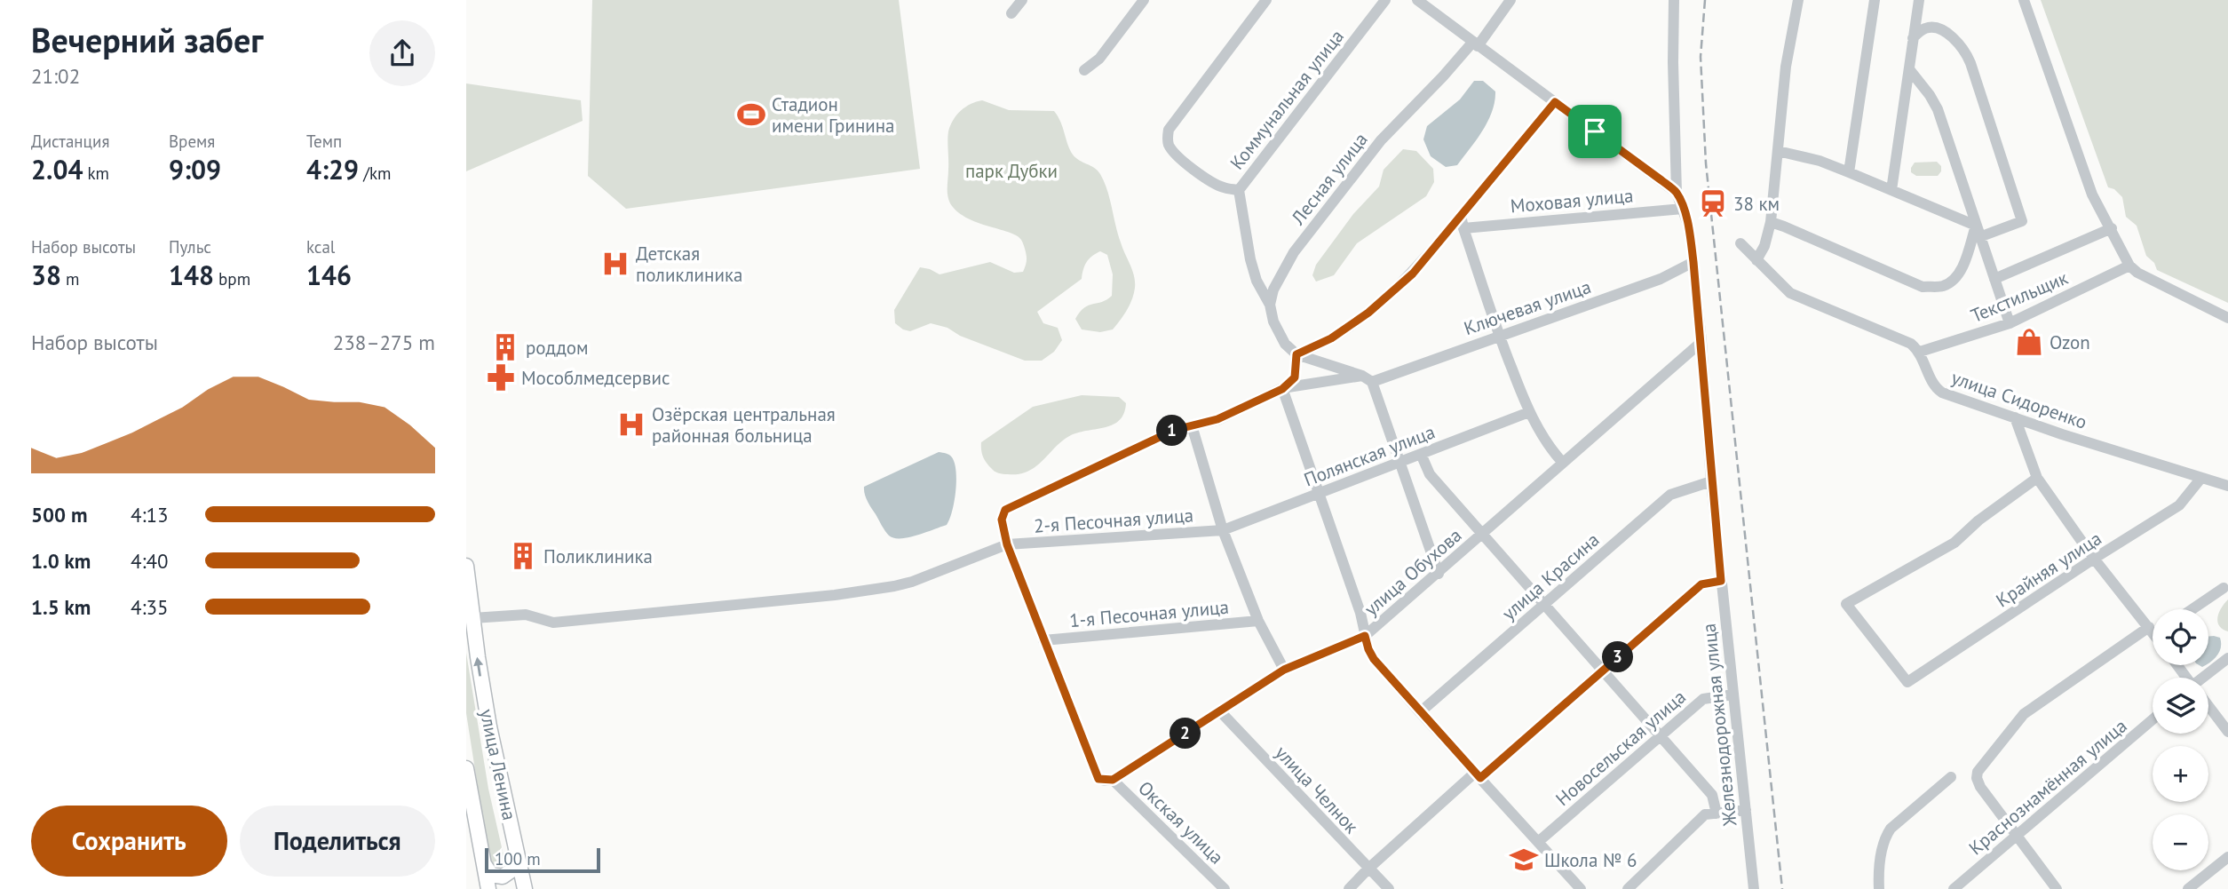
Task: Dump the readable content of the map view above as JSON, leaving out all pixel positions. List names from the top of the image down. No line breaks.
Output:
{"streets":{"main road":["улица Ленина"],"street":["Коммунальная улица","Лесная улица","Моховая улица","Текстильщик","Ключевая улица","улица Сидоренко","Полянская улица","2-я Песочная улица","Крайняя улица","улица Обухова","улица Красина","1-я Песочная улица","Железнодорожная улица","Новосельская улица","Краснознамённая улица","улица Челнок","Окская улица"]},"crossings":[["Моховая улица","Железнодорожная улица"],["Текстильщик","улица Сидоренко"],["Ключевая улица","2-я Песочная улица"],["Ключевая улица","Железнодорожная улица"],["улица Сидоренко","Крайняя улица"],["Полянская улица","2-я Песочная улица"],["2-я Песочная улица","улица Ленина"],["улица Обухова","Железнодорожная улица"],["улица Обухова","улица Челнок"],["улица Обухова","Окская улица"],["улица Красина","Железнодорожная улица"],["1-я Песочная улица","Окская улица"],["Железнодорожная улица","Новосельская улица"]],"parks":["парк Дубки"],"places":{"sports":["Стадион имени Гринина"],"station":["38 км"],"hospital":["Детская поликлиника","Озёрская центральная районная больница"],"shop":["Ozon"],"building":["роддом","Поликлиника"],"pharmacy":["Мособлмедсервис"],"school or university":["Школа № 6"]},"scale_bar":"100 m","page":{"heading":["Вечерний забег","21:02"],"stats":[["Дистанция","2.04 km"],["Время","9:09"],["Темп","4:29 /km"],["Набор высоты","38 m"],["Пульс","148 bpm"],["kcal","146"]],"chart":["Набор высоты","238–275 m"],"pins":["1","3","2"],"list":[{"name":"500 m","note":"4:13"},{"name":"1.0 km","note":"4:40"},{"name":"1.5 km","note":"4:35"}],"map_buttons":["+","−"],"buttons":["Сохранить","Поделиться"],"scale":"100 m"}}
